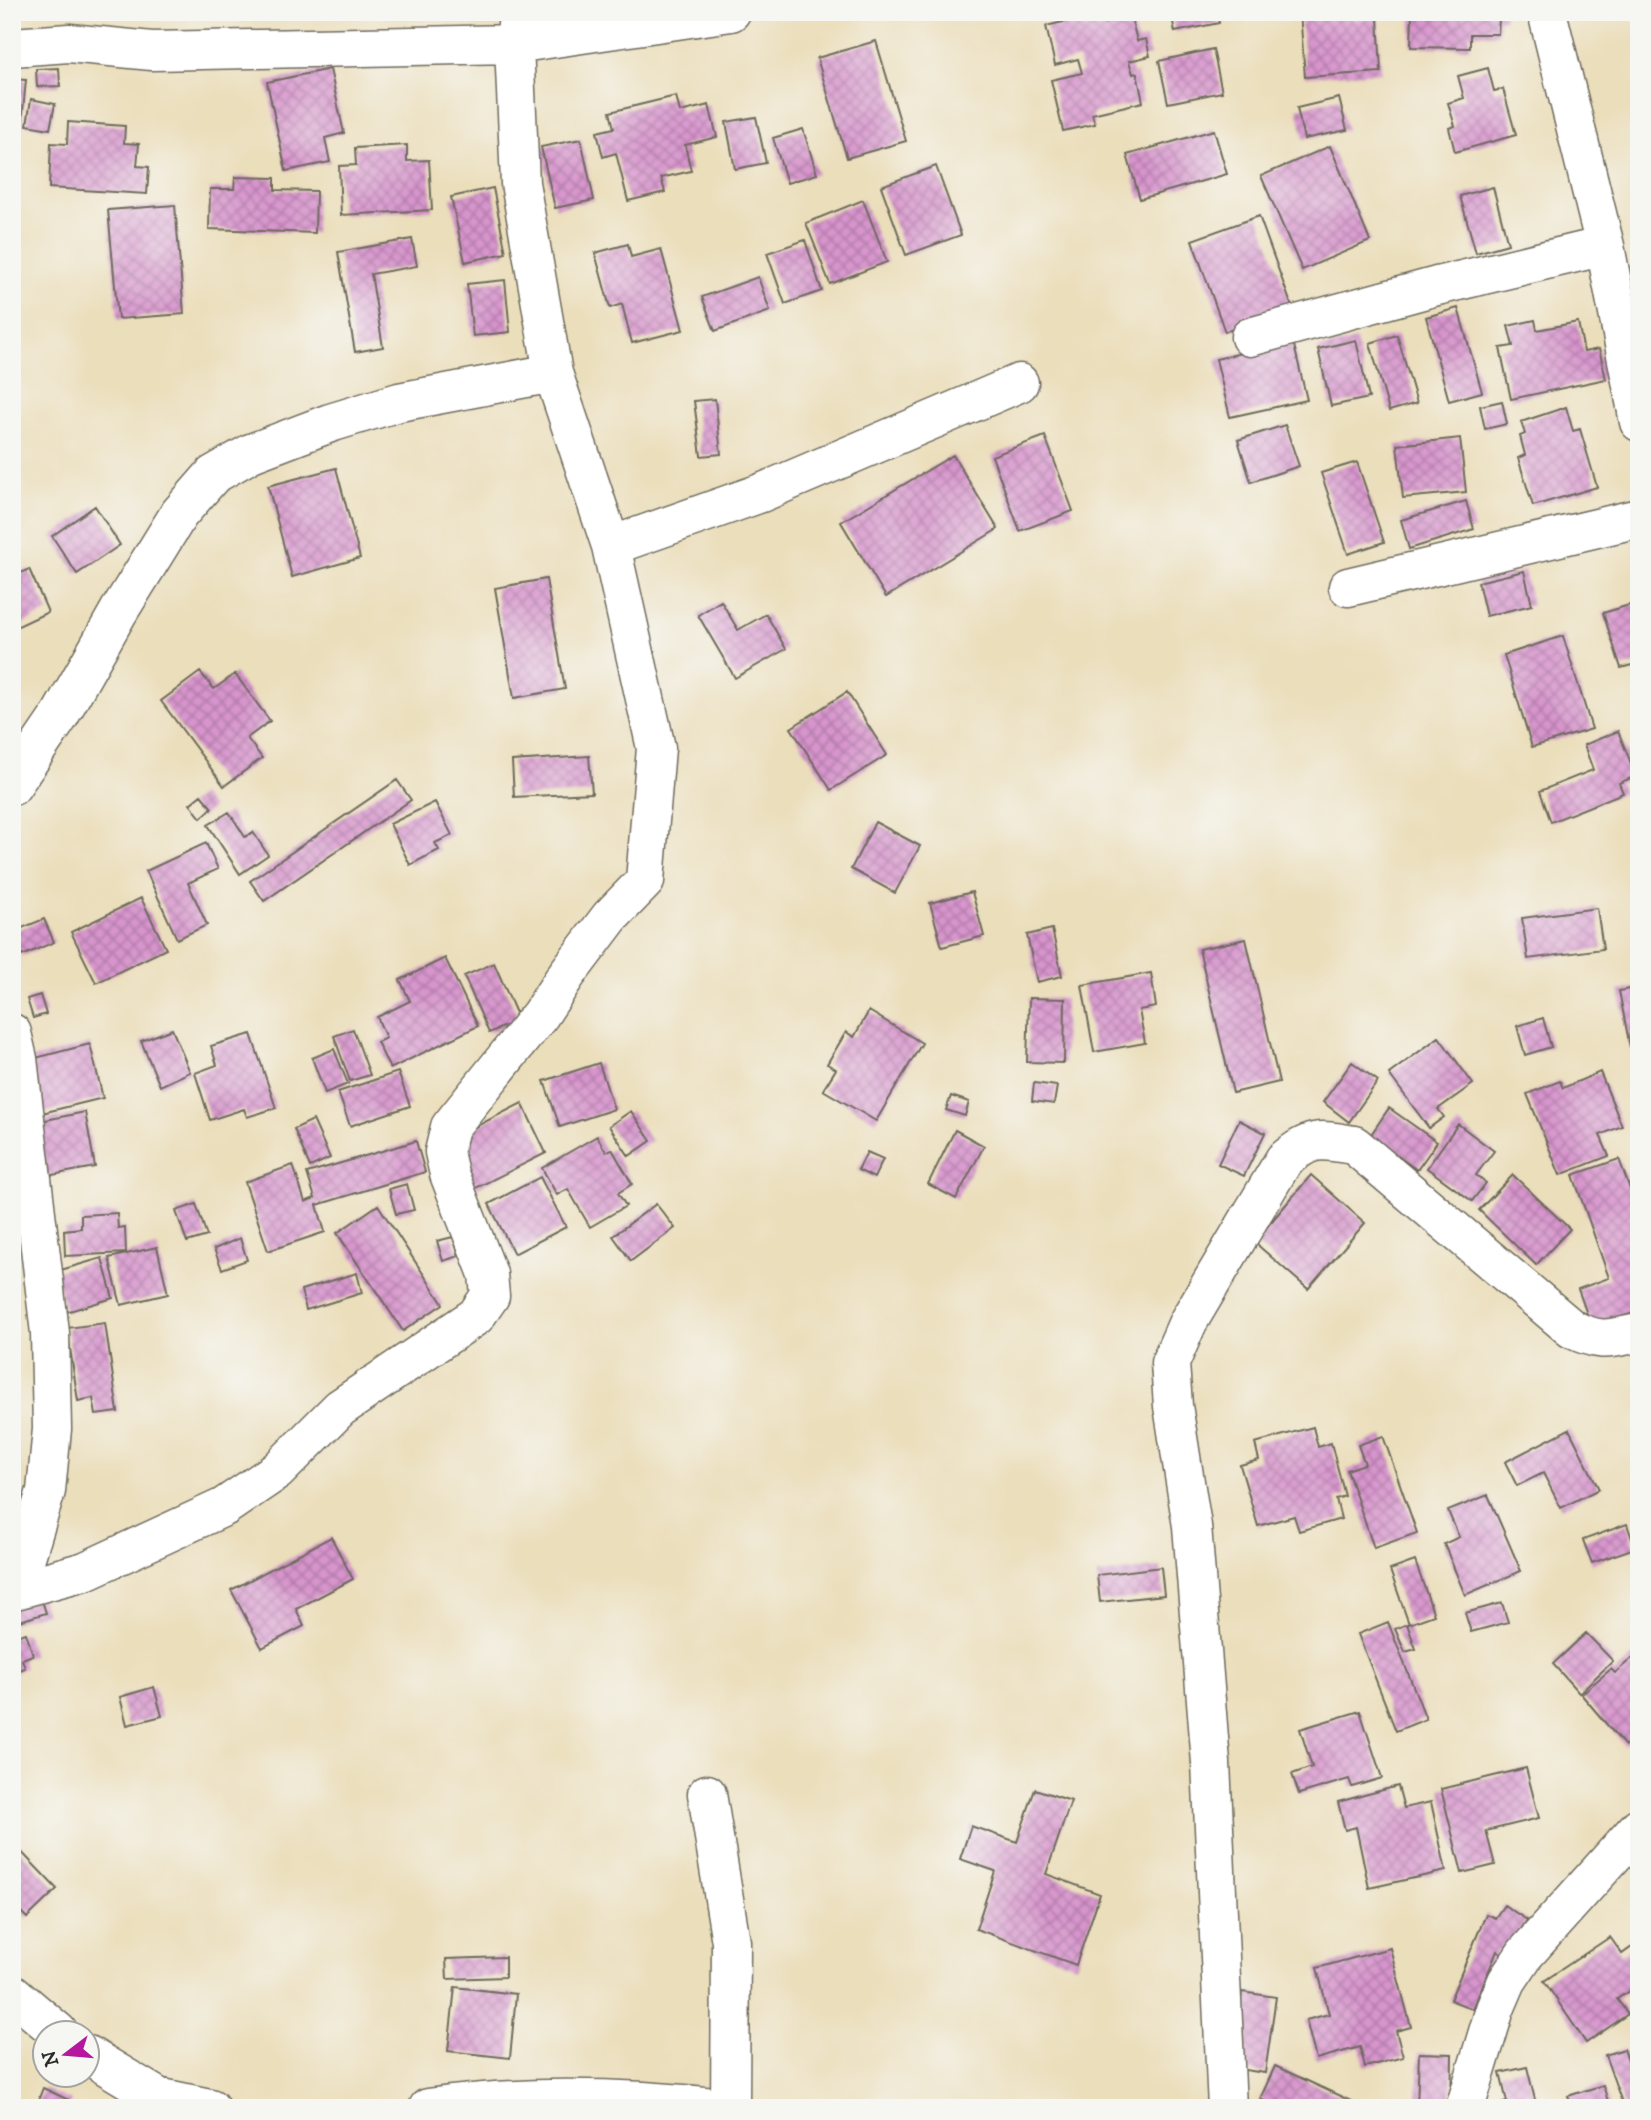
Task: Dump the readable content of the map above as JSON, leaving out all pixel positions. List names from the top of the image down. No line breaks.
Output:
{"north":"left"}
